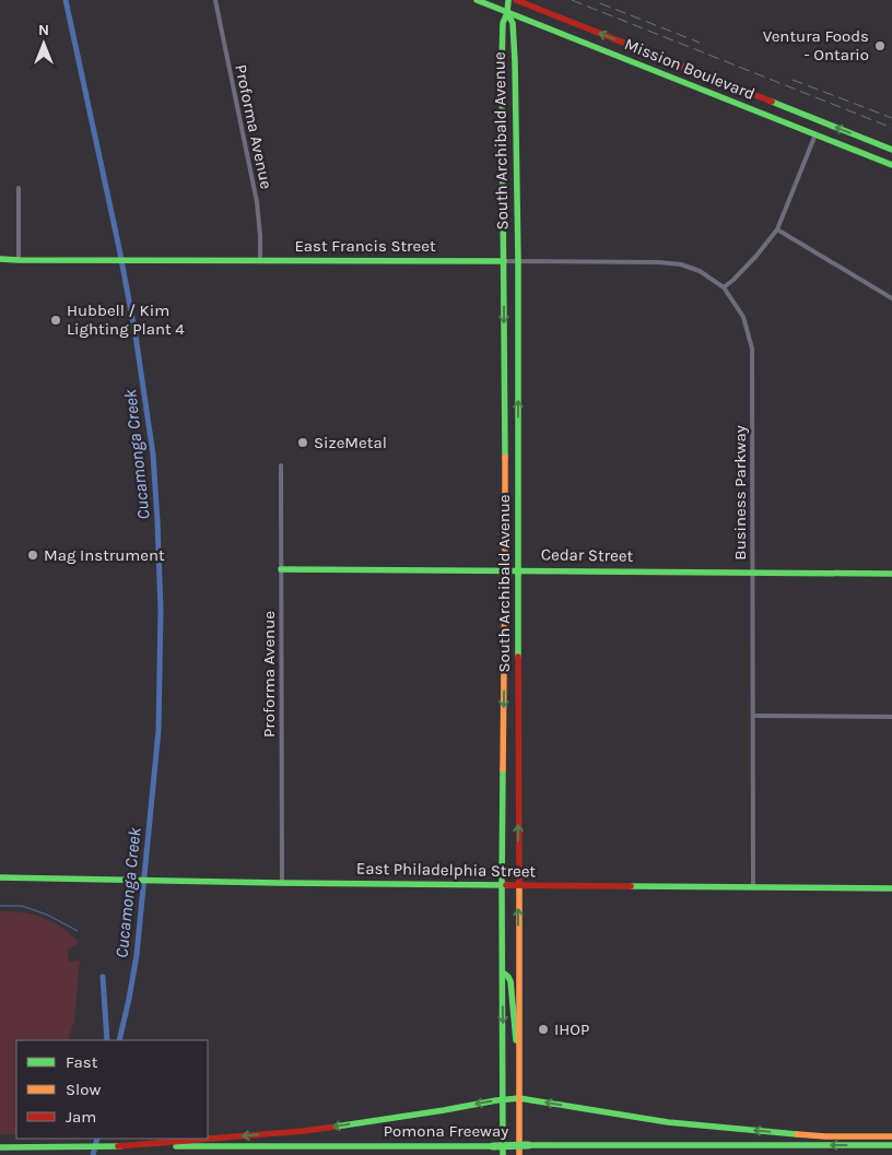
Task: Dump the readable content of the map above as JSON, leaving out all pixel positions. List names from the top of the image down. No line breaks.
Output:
{"streets":{"main road":["Mission Boulevard","South Archibald Avenue","East Francis Street","Cedar Street","East Philadelphia Street","Pomona Freeway"],"street":["Proforma Avenue","Business Parkway"]},"crossings":[["Mission Boulevard","South Archibald Avenue"],["Proforma Avenue","East Francis Street"],["Proforma Avenue","Cedar Street"],["Proforma Avenue","East Philadelphia Street"],["South Archibald Avenue","East Francis Street"],["South Archibald Avenue","Cedar Street"],["South Archibald Avenue","East Philadelphia Street"],["East Francis Street","Business Parkway"],["Business Parkway","Cedar Street"],["Business Parkway","East Philadelphia Street"]],"water":["Cucamonga Creek"],"places":["Ventura Foods - Ontario","Hubbell / Kim Lighting Plant 4","SizeMetal","Mag Instrument","IHOP"],"legend":["Fast","Slow","Jam"],"north":"top"}
